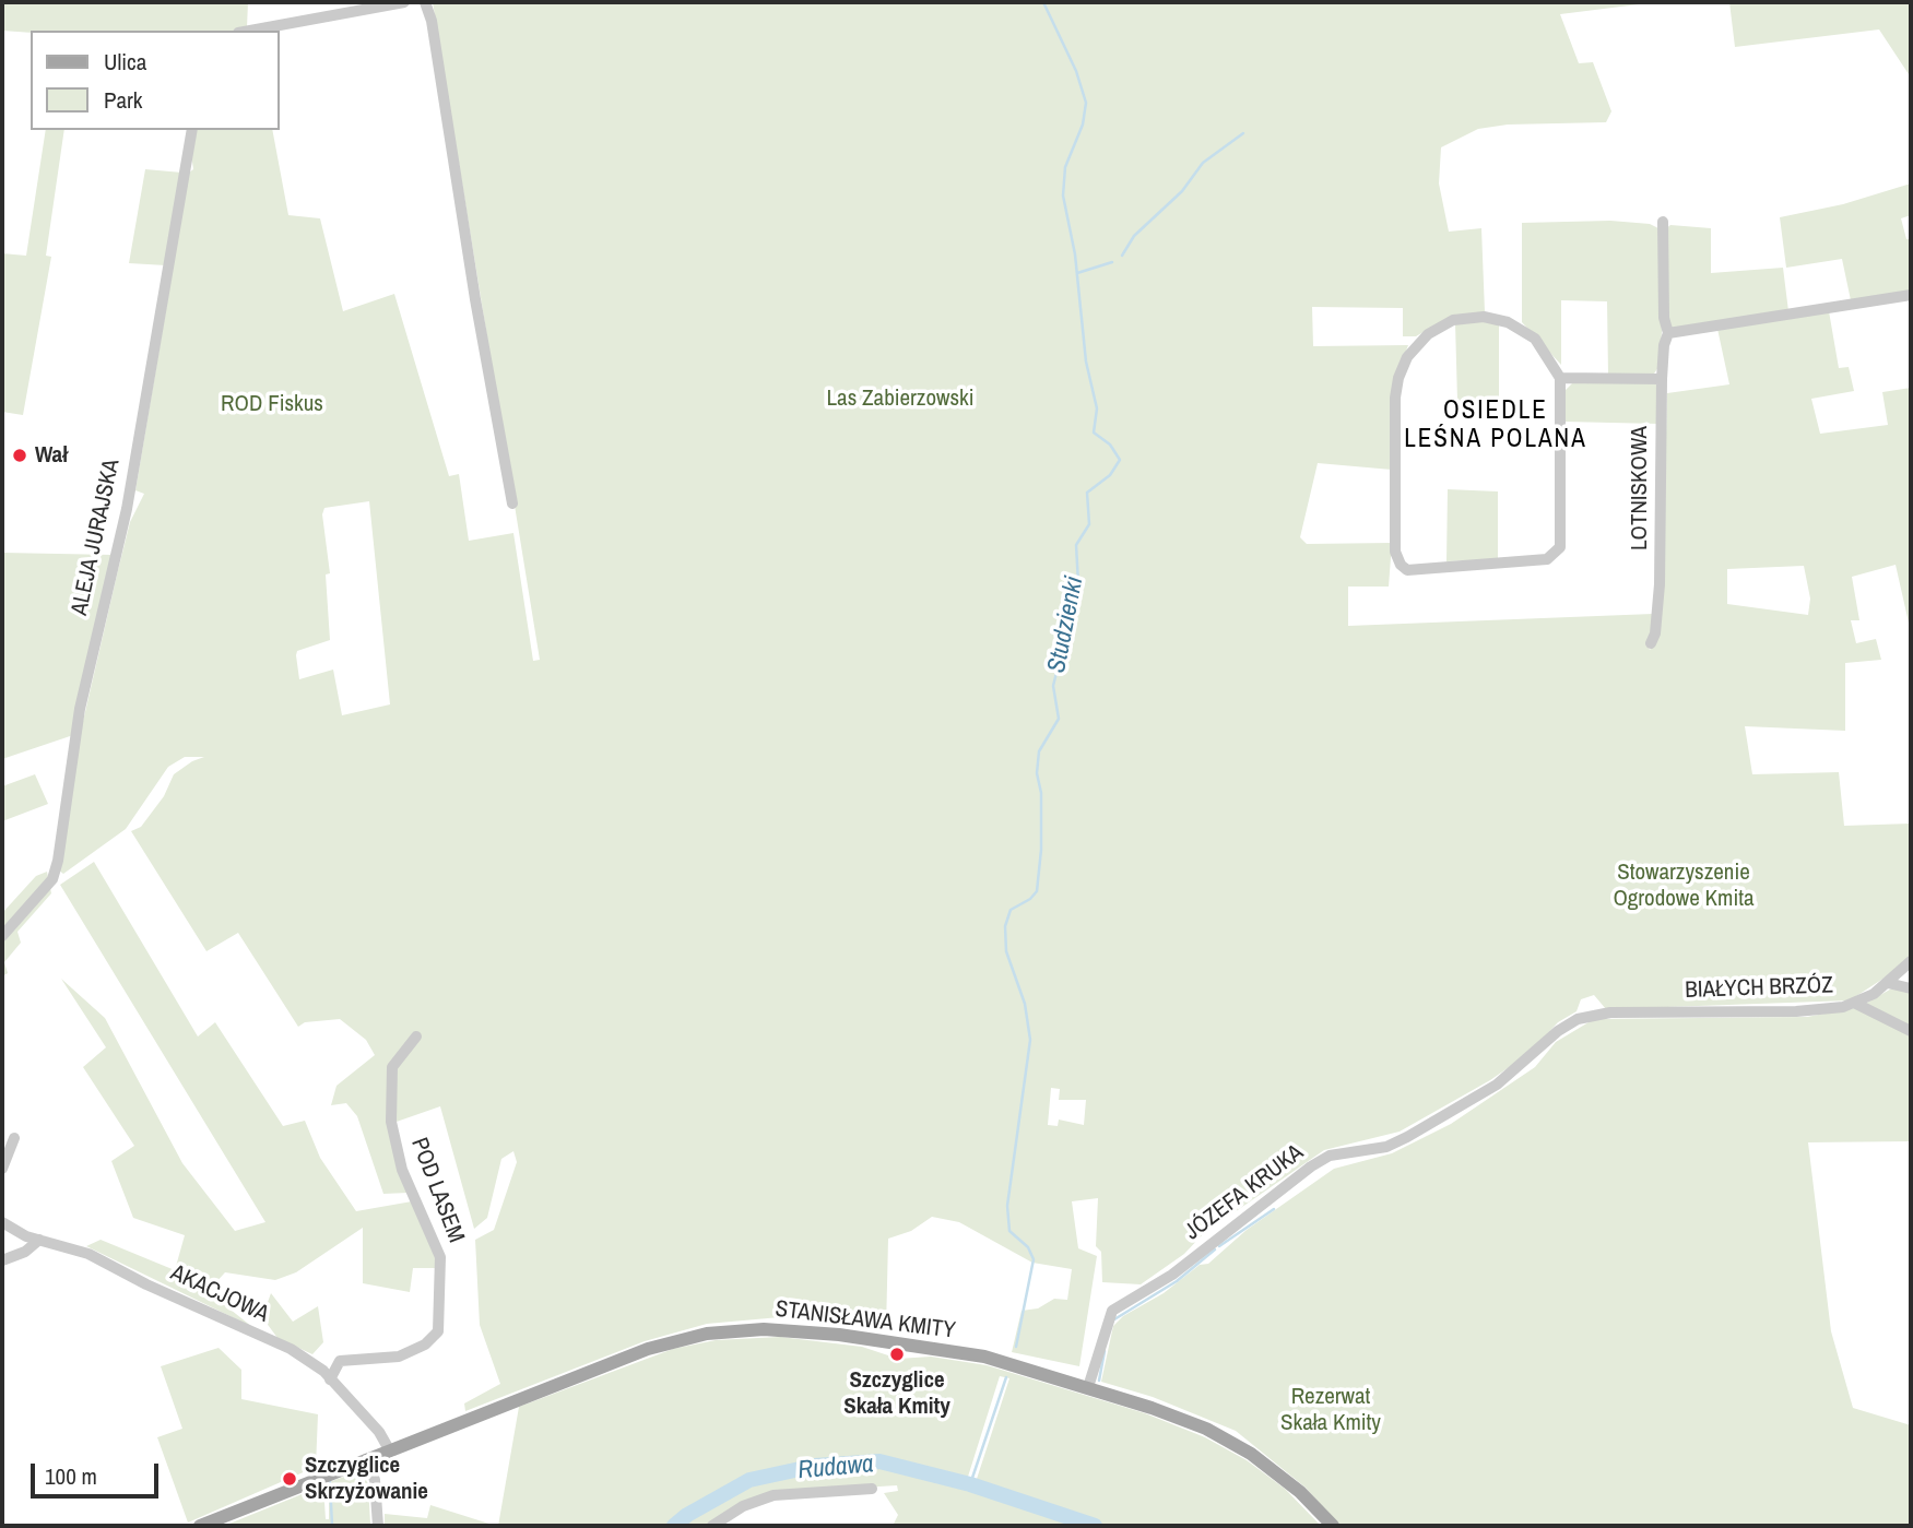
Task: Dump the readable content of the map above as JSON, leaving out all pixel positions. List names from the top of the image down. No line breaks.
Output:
{"streets":{"main road":["STANISŁAWA KMITY"],"street":["LOTNISKOWA","ALEJA JURAJSKA","BIAŁYCH BRZÓZ","POD LASEM","JÓZEFA KRUKA","AKACJOWA"]},"crossings":[["BIAŁYCH BRZÓZ","JÓZEFA KRUKA"],["POD LASEM","AKACJOWA"],["JÓZEFA KRUKA","STANISŁAWA KMITY"],["AKACJOWA","STANISŁAWA KMITY"]],"districts":["OSIEDLE LEŚNA POLANA"],"water":["Studzienki","Rudawa"],"parks":["Las Zabierzowski","ROD Fiskus","Stowarzyszenie Ogrodowe Kmita","Rezerwat Skała Kmity"],"places":["Wał","Szczyglice Skała Kmity","Szczyglice Skrzyżowanie"],"legend":["Ulica","Park"],"scale_bar":"100 m"}
